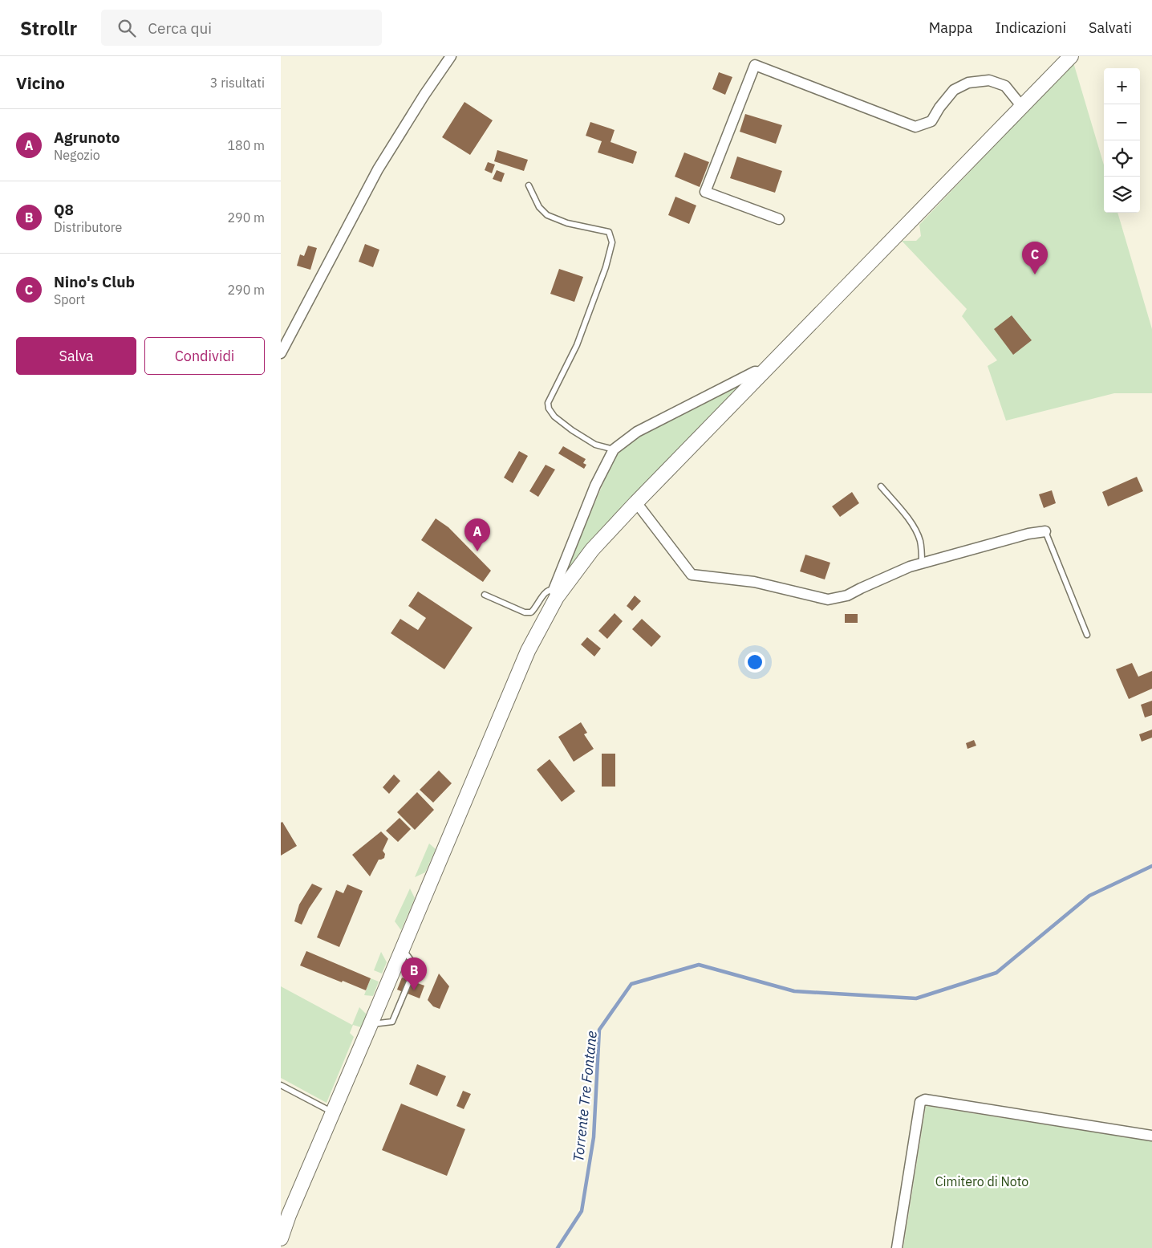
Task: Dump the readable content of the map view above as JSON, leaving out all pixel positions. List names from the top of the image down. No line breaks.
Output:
{"water":["Torrente Tre Fontane"],"parks":["Cimitero di Noto"],"page":{"header":"Strollr","search":"Cerca qui","nav":["Mappa","Indicazioni","Salvati"],"heading":["Vicino","3 risultati"],"map_buttons":["+","−"],"list":[{"mark":"A","name":"Agrunoto","note":"Negozio","value":"180 m"},{"mark":"B","name":"Q8","note":"Distributore","value":"290 m"},{"mark":"C","name":"Nino's Club","note":"Sport","value":"290 m"}],"pins":["C","A","B"],"buttons":["Salva","Condividi"]}}
